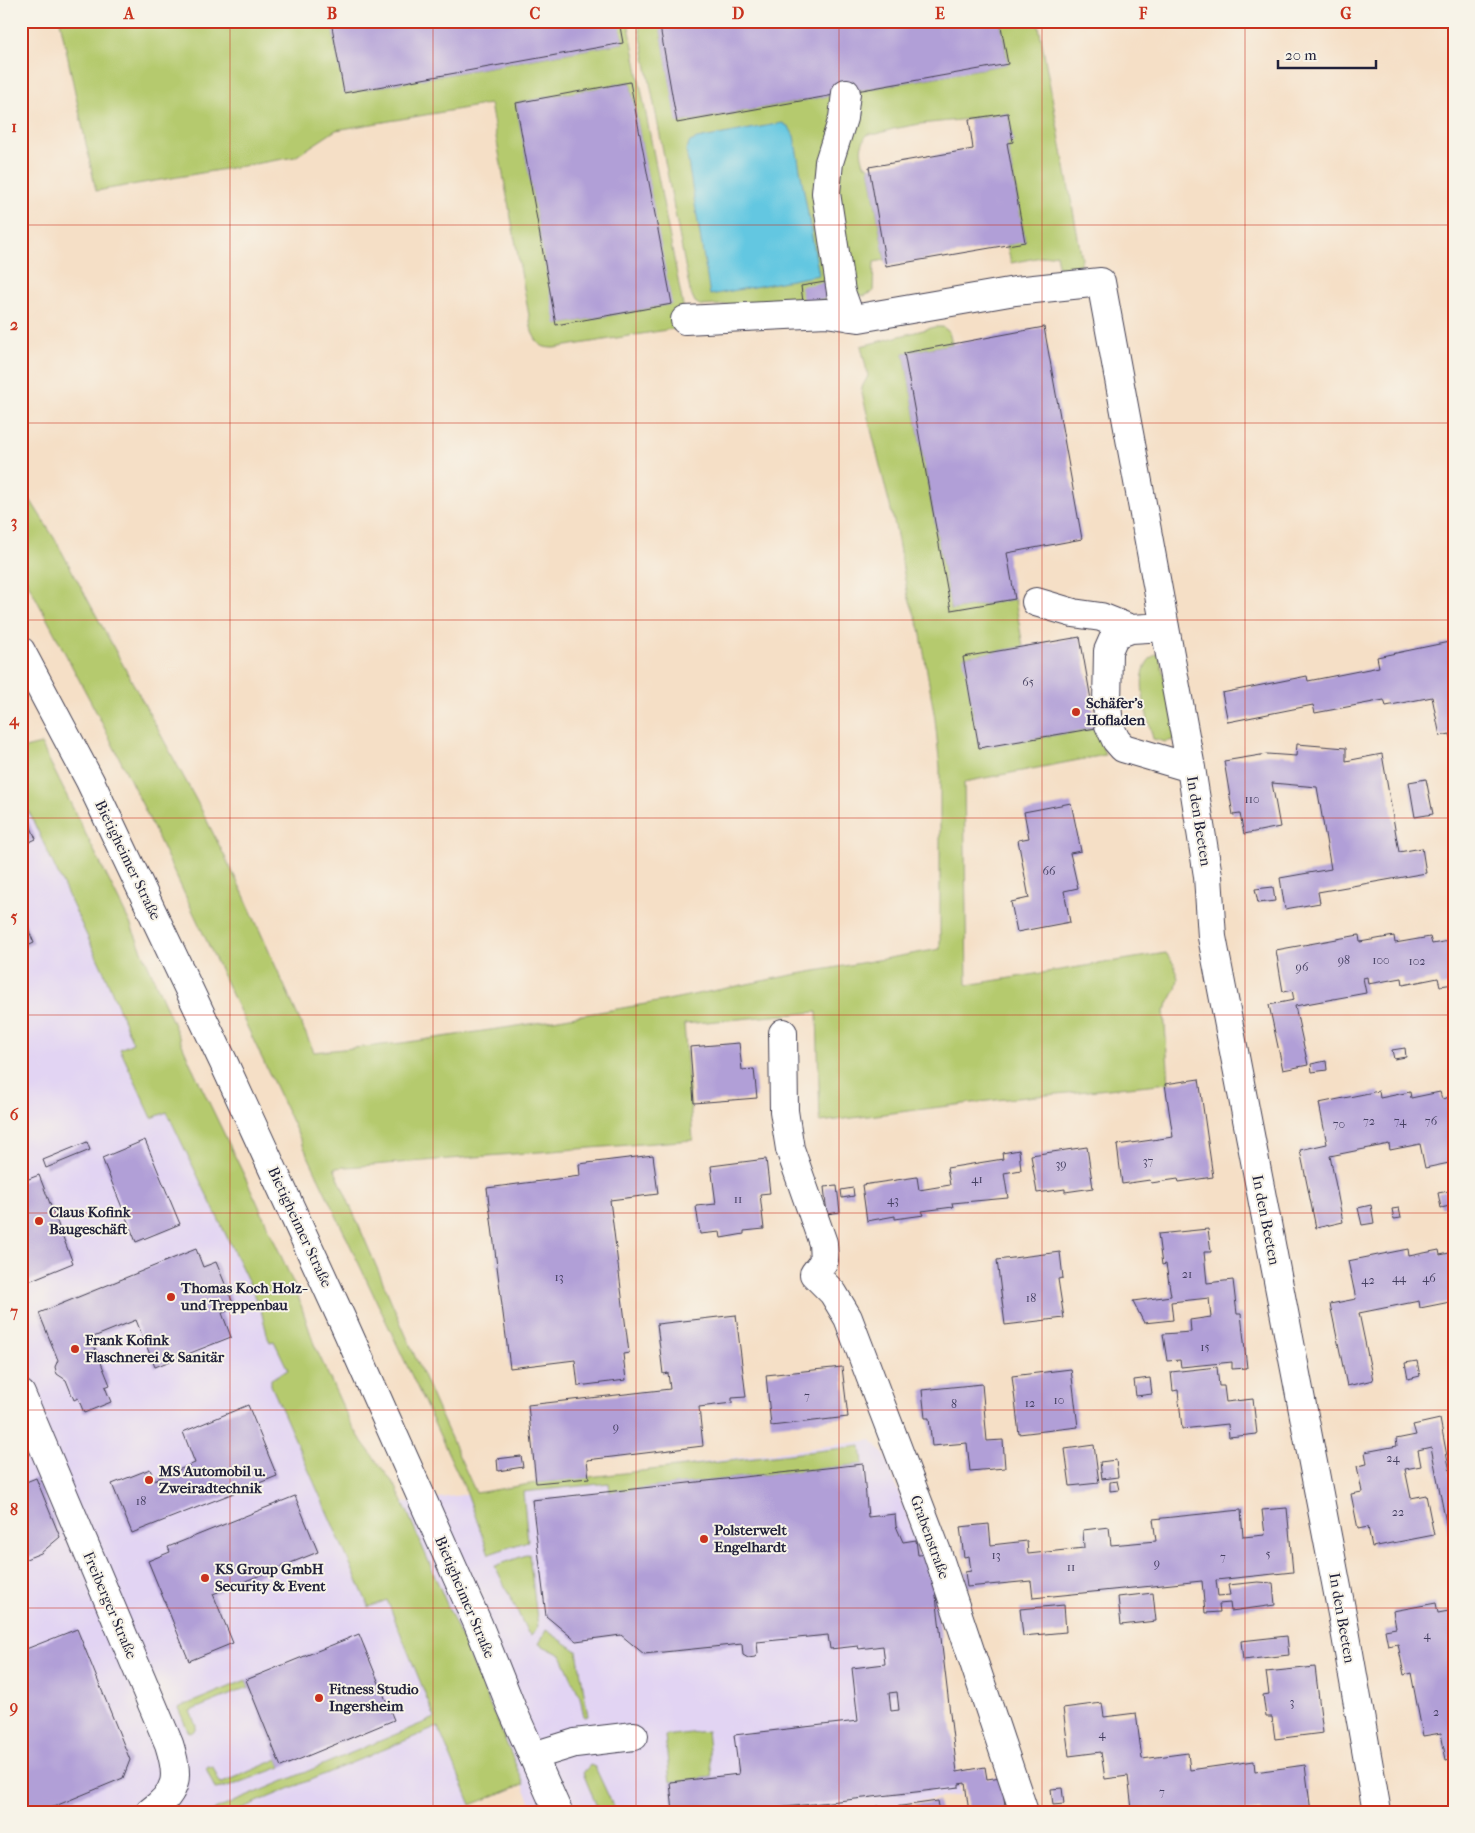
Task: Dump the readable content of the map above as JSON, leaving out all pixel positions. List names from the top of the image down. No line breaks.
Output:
{"streets":{"street":["In den Beeten","Bietigheimer Straße","Grabenstraße","Freiberger Straße"]},"places":["Schäfer's Hofladen","Claus Kofink Baugeschäft","Thomas Koch Holz- und Treppenbau","Frank Kofink Flaschnerei & Sanitär","MS Automobil u. Zweiradtechnik","Polsterwelt Engelhardt","KS Group GmbH Security & Event","Fitness Studio Ingersheim"],"house_numbers":["65","110","66","98","100","102","96","72","74","76","70","37","39","41","11","43","21","13","44","46","42","18","15","7","10","12","8","9","24","18","22","5","13","7","9","11","4","3","2","4","7"],"scale_bar":"20 m","grid":{"columns":["A","B","C","D","E","F","G"],"rows":["1","2","3","4","5","6","7","8","9"]}}
